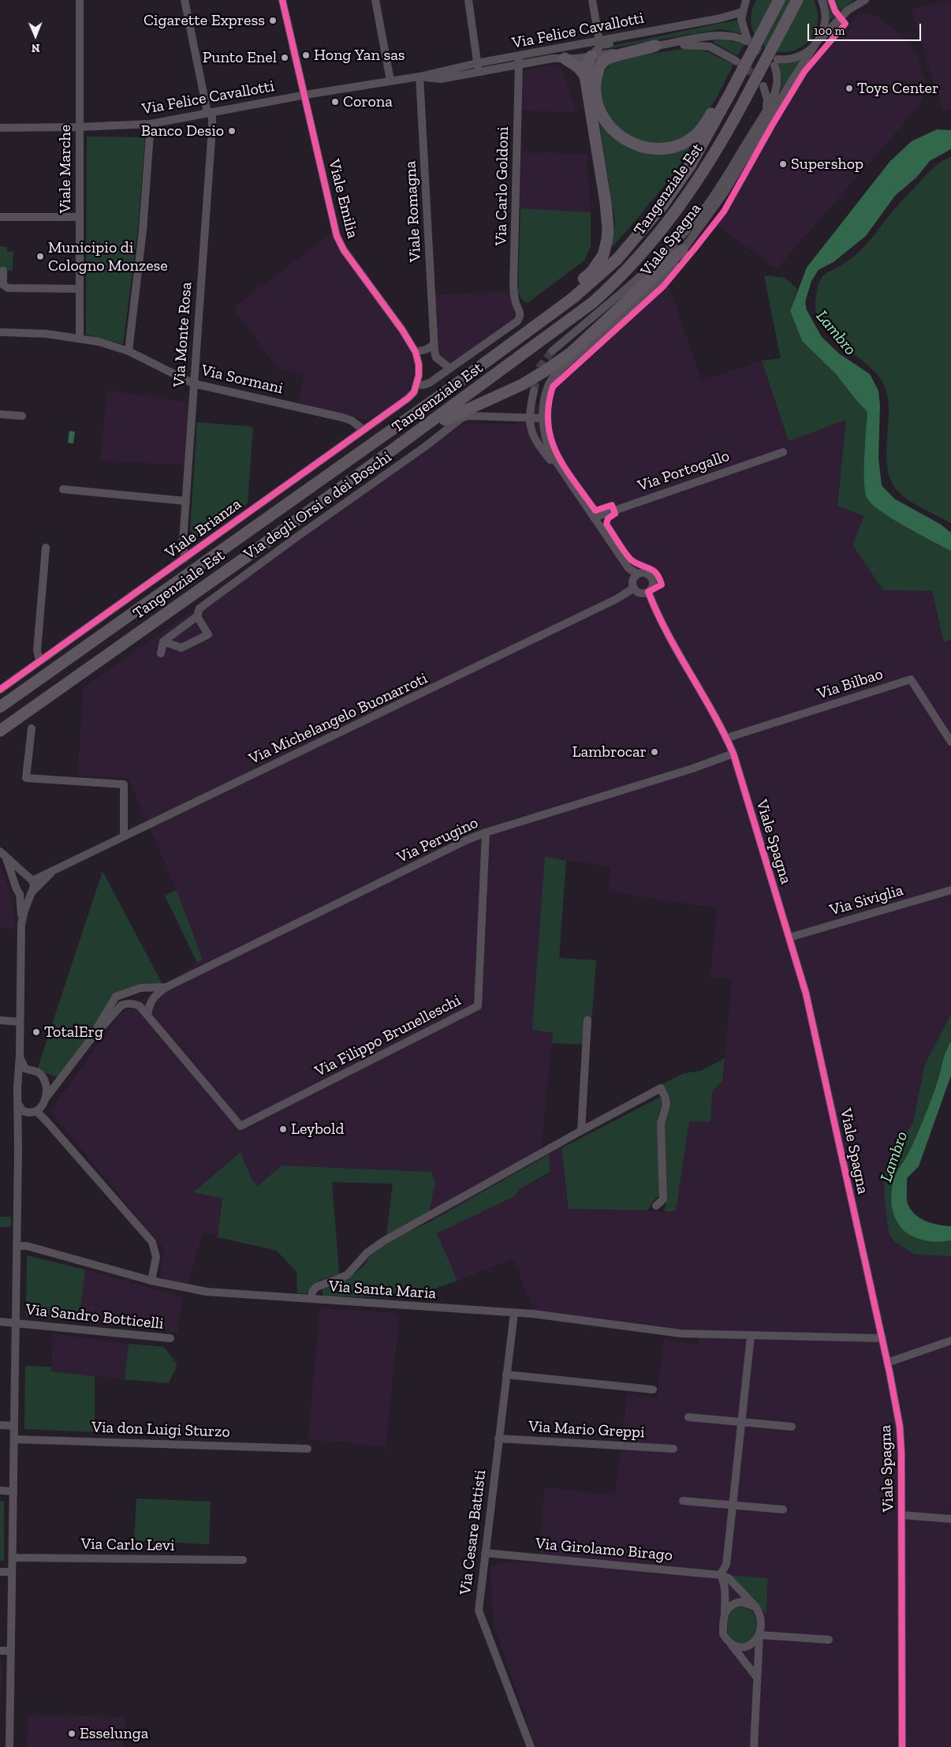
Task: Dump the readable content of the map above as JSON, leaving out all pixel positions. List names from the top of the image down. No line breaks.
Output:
{"streets":{"highway":["Tangenziale Est"],"street":["Via Felice Cavallotti","Viale Marche","Via Carlo Goldoni","Viale Emilia","Viale Romagna","Viale Spagna","Via Monte Rosa","Via Sormani","Via Portogallo","Via degli Orsi e dei Boschi","Viale Brianza","Via Bilbao","Via Michelangelo Buonarroti","Via Perugino","Via Siviglia","Via Filippo Brunelleschi","Via Santa Maria","Via Sandro Botticelli","Via don Luigi Sturzo","Via Mario Greppi","Via Cesare Battisti","Via Carlo Levi","Via Girolamo Birago"]},"crossings":[["Via Felice Cavallotti","Viale Marche"],["Via Felice Cavallotti","Via Carlo Goldoni"],["Via Felice Cavallotti","Viale Emilia"],["Via Felice Cavallotti","Viale Romagna"],["Via Felice Cavallotti","Via Monte Rosa"],["Viale Marche","Via Sormani"],["Via Carlo Goldoni","Viale Romagna"],["Viale Emilia","Viale Brianza"],["Viale Spagna","Via Portogallo"],["Viale Spagna","Via degli Orsi e dei Boschi"],["Viale Spagna","Via Bilbao"],["Viale Spagna","Via Michelangelo Buonarroti"],["Viale Spagna","Via Perugino"],["Viale Spagna","Via Siviglia"],["Viale Spagna","Via Santa Maria"],["Via Monte Rosa","Via Sormani"],["Via Monte Rosa","Viale Brianza"],["Via Sormani","Viale Brianza"],["Via Perugino","Via Filippo Brunelleschi"],["Via Santa Maria","Via Cesare Battisti"],["Via Mario Greppi","Via Cesare Battisti"],["Via Cesare Battisti","Via Girolamo Birago"]],"water":["Lambro"],"places":["Cigarette Express","Hong Yan sas","Punto Enel","Toys Center","Corona","Banco Desio","Supershop","Municipio di Cologno Monzese","Lambrocar","TotalErg","Leybold","Esselunga"],"scale_bar":"100 m","north":"bottom"}
